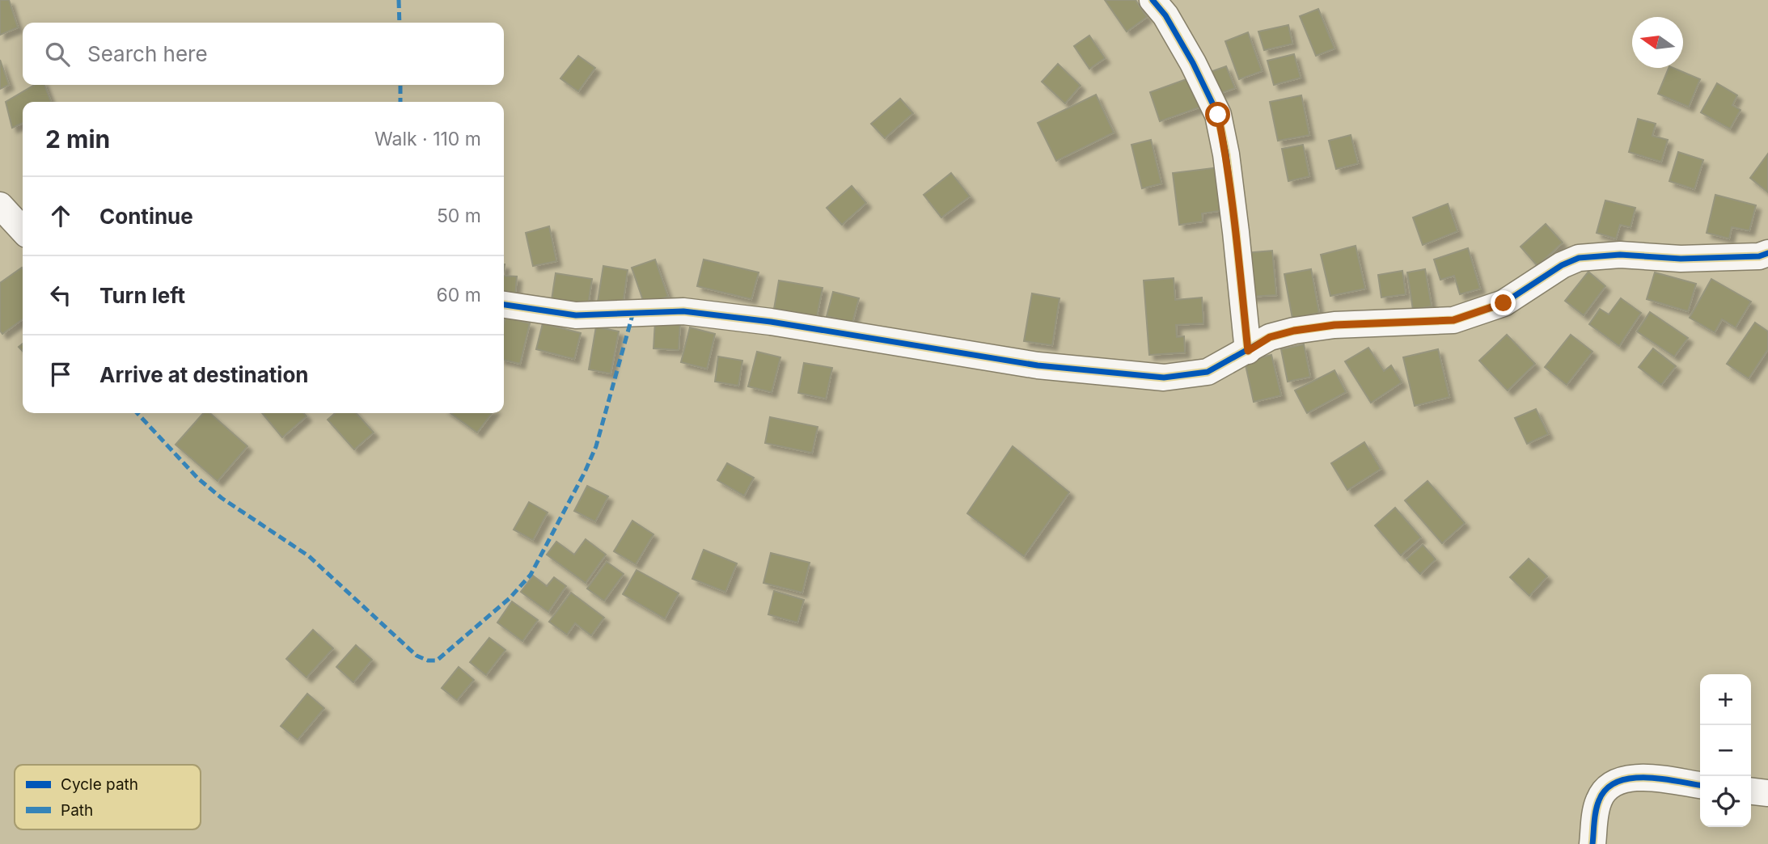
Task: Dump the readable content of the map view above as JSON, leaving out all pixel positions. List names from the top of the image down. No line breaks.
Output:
{"legend":["Cycle path","Path"],"north":"left","page":{"search":"Search here","heading":["2 min","Walk · 110 m"],"list":[["Continue","50 m"],["Turn left","60 m"],"Arrive at destination"],"map_buttons":["+","−"]}}
